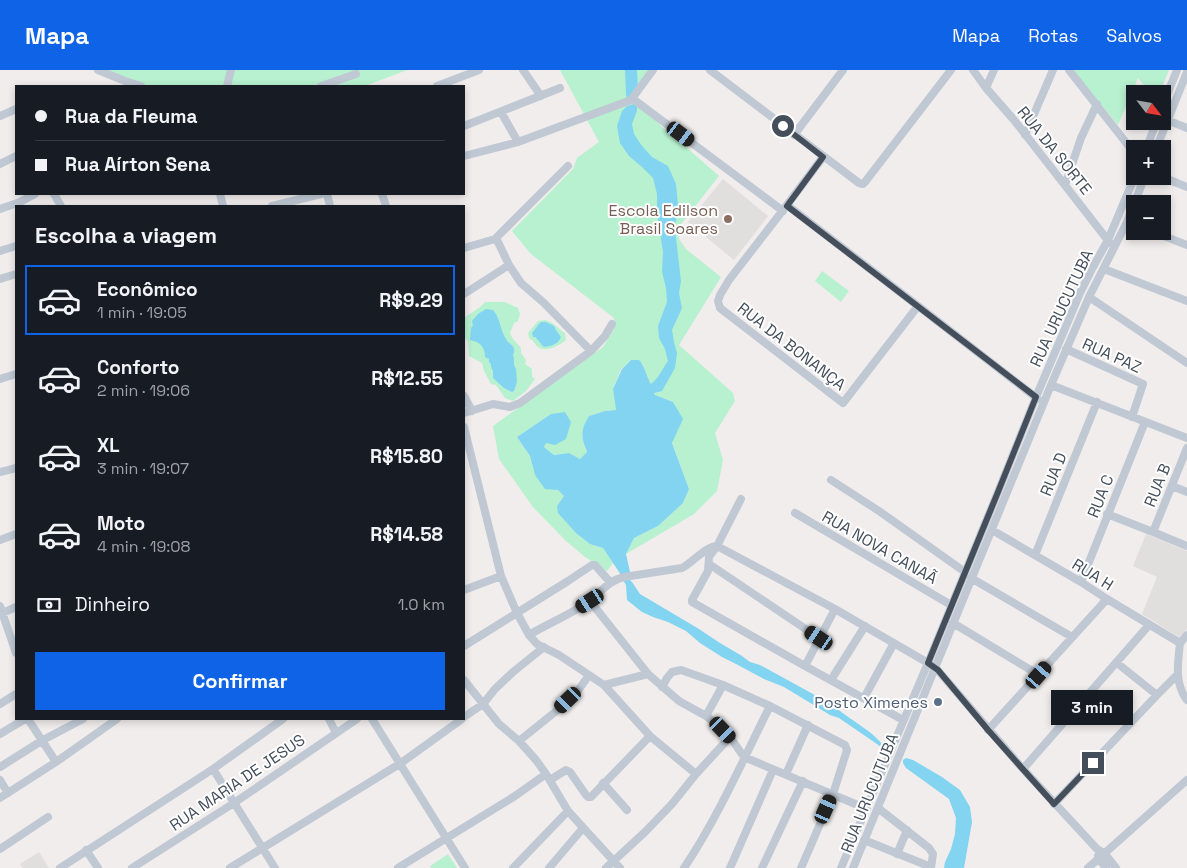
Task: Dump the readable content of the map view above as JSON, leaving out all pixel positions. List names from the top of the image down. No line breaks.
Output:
{"streets":{"street":["RUA DA SORTE","RUA URUCUTUBA","RUA DA BONANÇA","RUA PAZ","RUA D","RUA B","RUA C","RUA NOVA CANAÃ","RUA H","RUA MARIA DE JESUS"]},"crossings":[["RUA DA SORTE","RUA URUCUTUBA"],["RUA URUCUTUBA","RUA PAZ"],["RUA URUCUTUBA","RUA NOVA CANAÃ"],["RUA URUCUTUBA","RUA H"],["RUA D","RUA H"],["RUA C","RUA H"]],"places":["Escola Edilson Brasil Soares","Posto Ximenes"],"north":"bottom right","page":{"header":"Mapa","nav":["Mapa","Rotas","Salvos"],"map_buttons":["+","−"],"banner":["Rua da Fleuma","Rua Aírton Sena"],"heading":"Escolha a viagem","list":[{"name":"Econômico","note":"1 min · 19:05","value":"R$9.29"},{"name":"Conforto","note":"2 min · 19:06","value":"R$12.55"},{"name":"XL","note":"3 min · 19:07","value":"R$15.80"},{"name":"Moto","note":"4 min · 19:08","value":"R$14.58"}],"pay":["Dinheiro","1.0 km"],"buttons":"Confirmar","bubble":"3 min"}}
